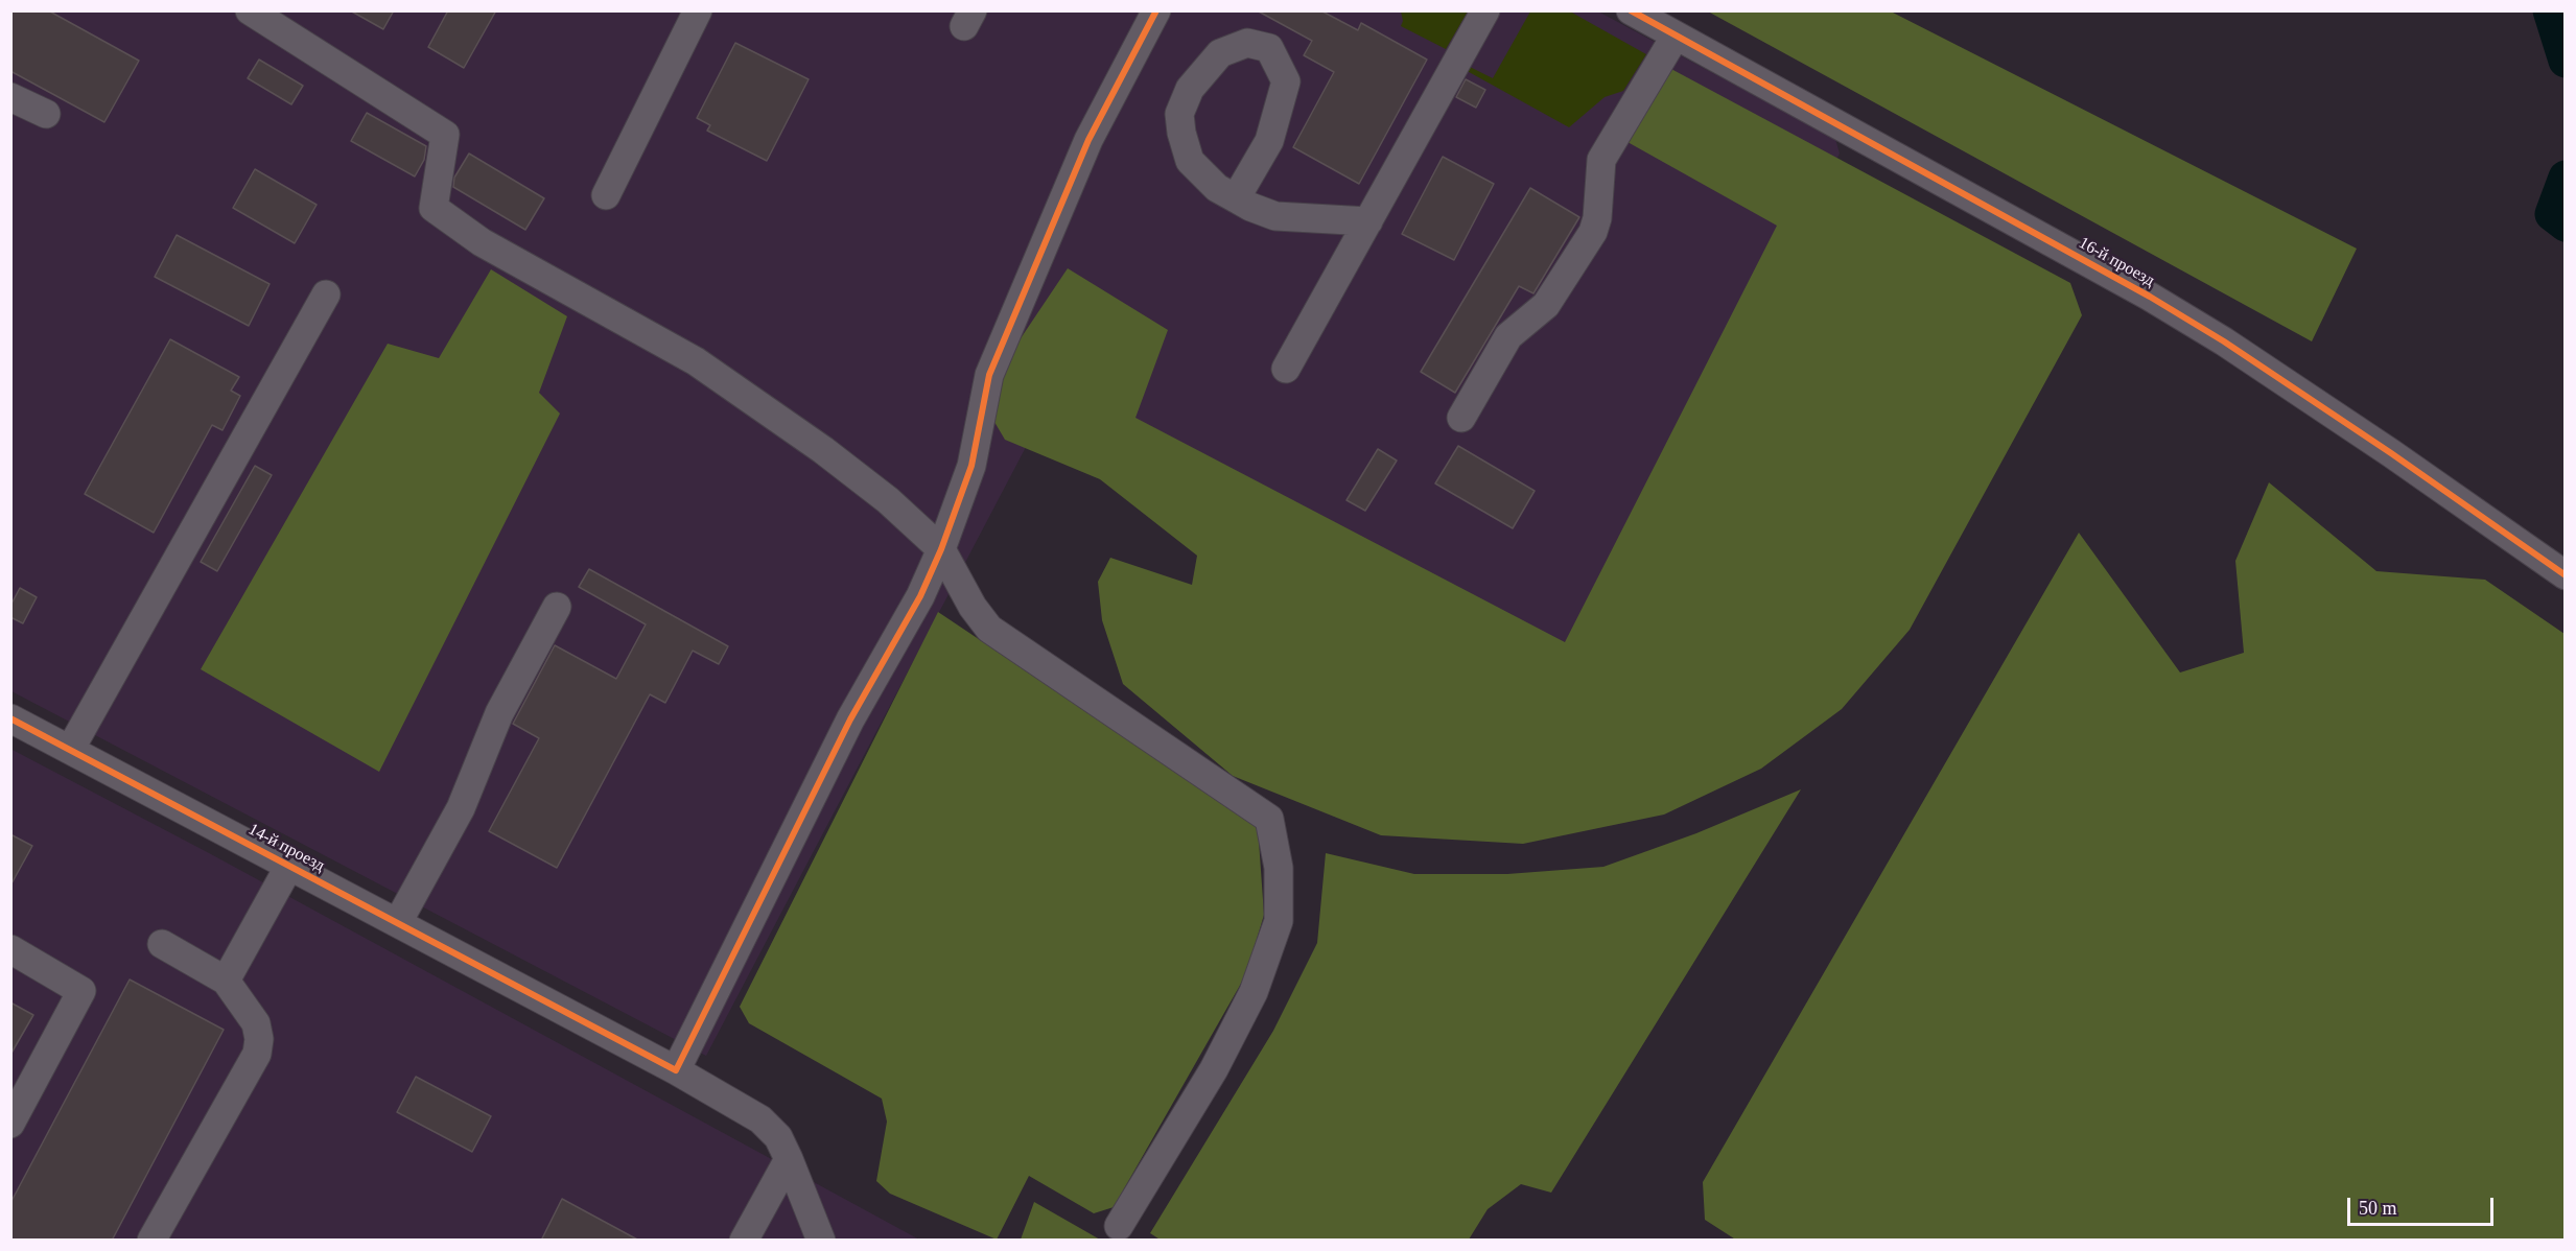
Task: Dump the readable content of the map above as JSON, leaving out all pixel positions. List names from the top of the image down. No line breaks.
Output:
{"streets":{"street":["16-й проезд","14-й проезд"]},"scale_bar":"50 m"}
